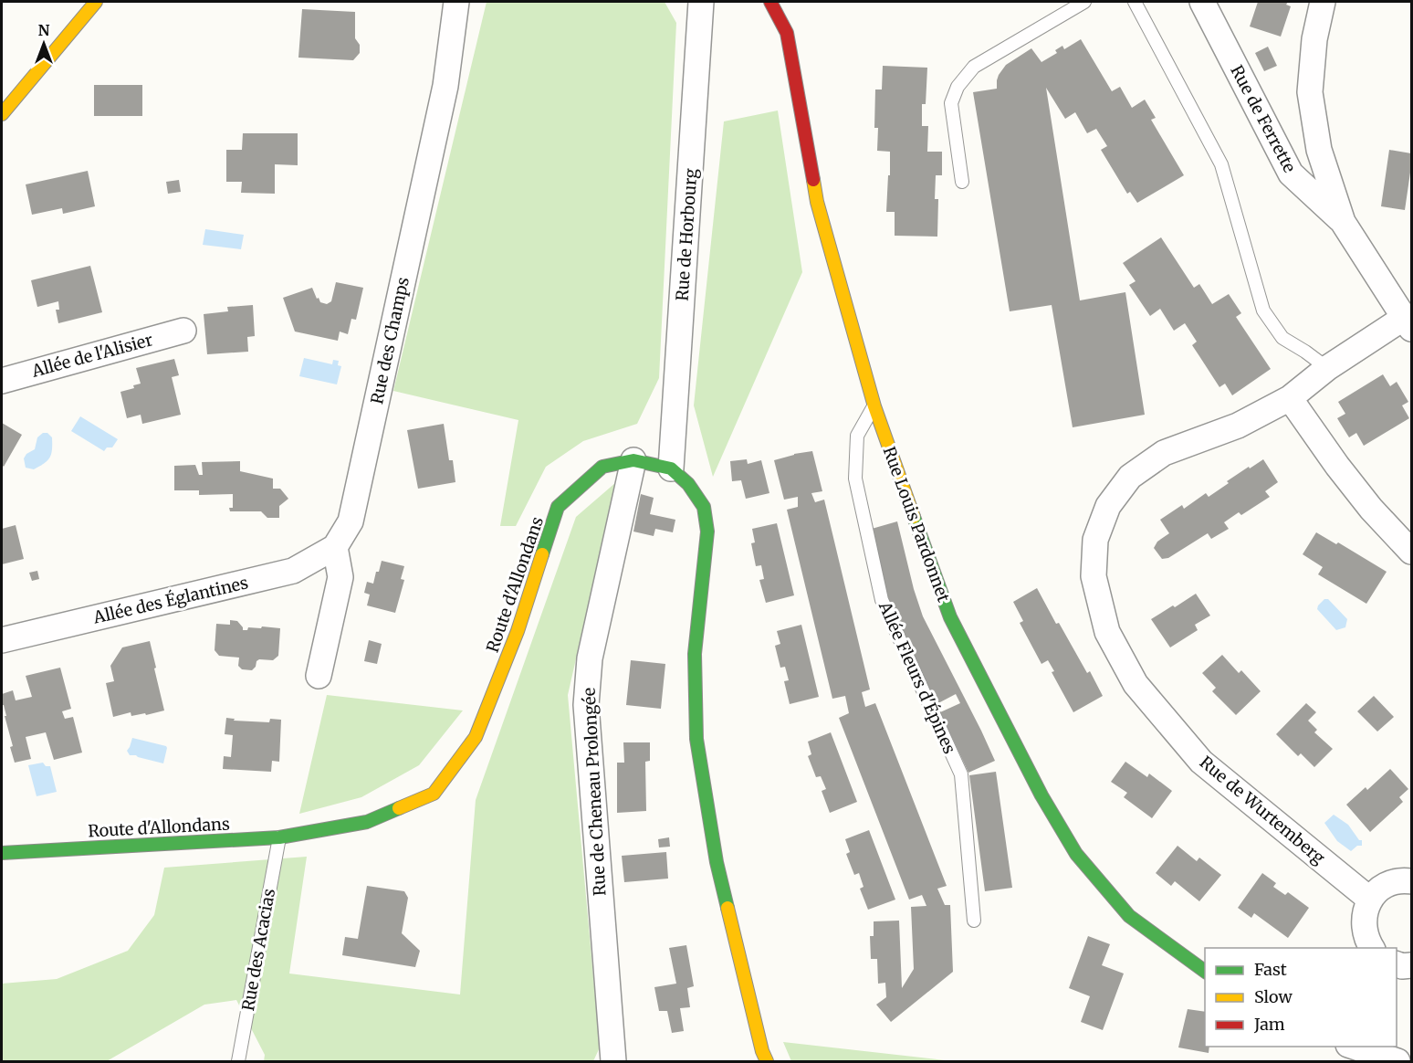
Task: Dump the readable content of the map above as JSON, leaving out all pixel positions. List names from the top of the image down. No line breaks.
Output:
{"streets":{"main road":["Rue Louis Pardonnet","Route d'Allondans"],"street":["Rue de Ferrette","Rue de Horbourg","Rue des Champs","Allée de l'Alisier","Allée des Églantines","Rue de Cheneau Prolongée","Rue de Wurtemberg"],"lane":["Allée Fleurs d'Épines","Rue des Acacias"]},"crossings":[["Rue de Horbourg","Route d'Allondans"],["Rue des Champs","Allée des Églantines"],["Rue Louis Pardonnet","Allée Fleurs d'Épines"],["Route d'Allondans","Rue de Cheneau Prolongée"],["Route d'Allondans","Rue des Acacias"]],"legend":["Fast","Slow","Jam"],"north":"top"}
